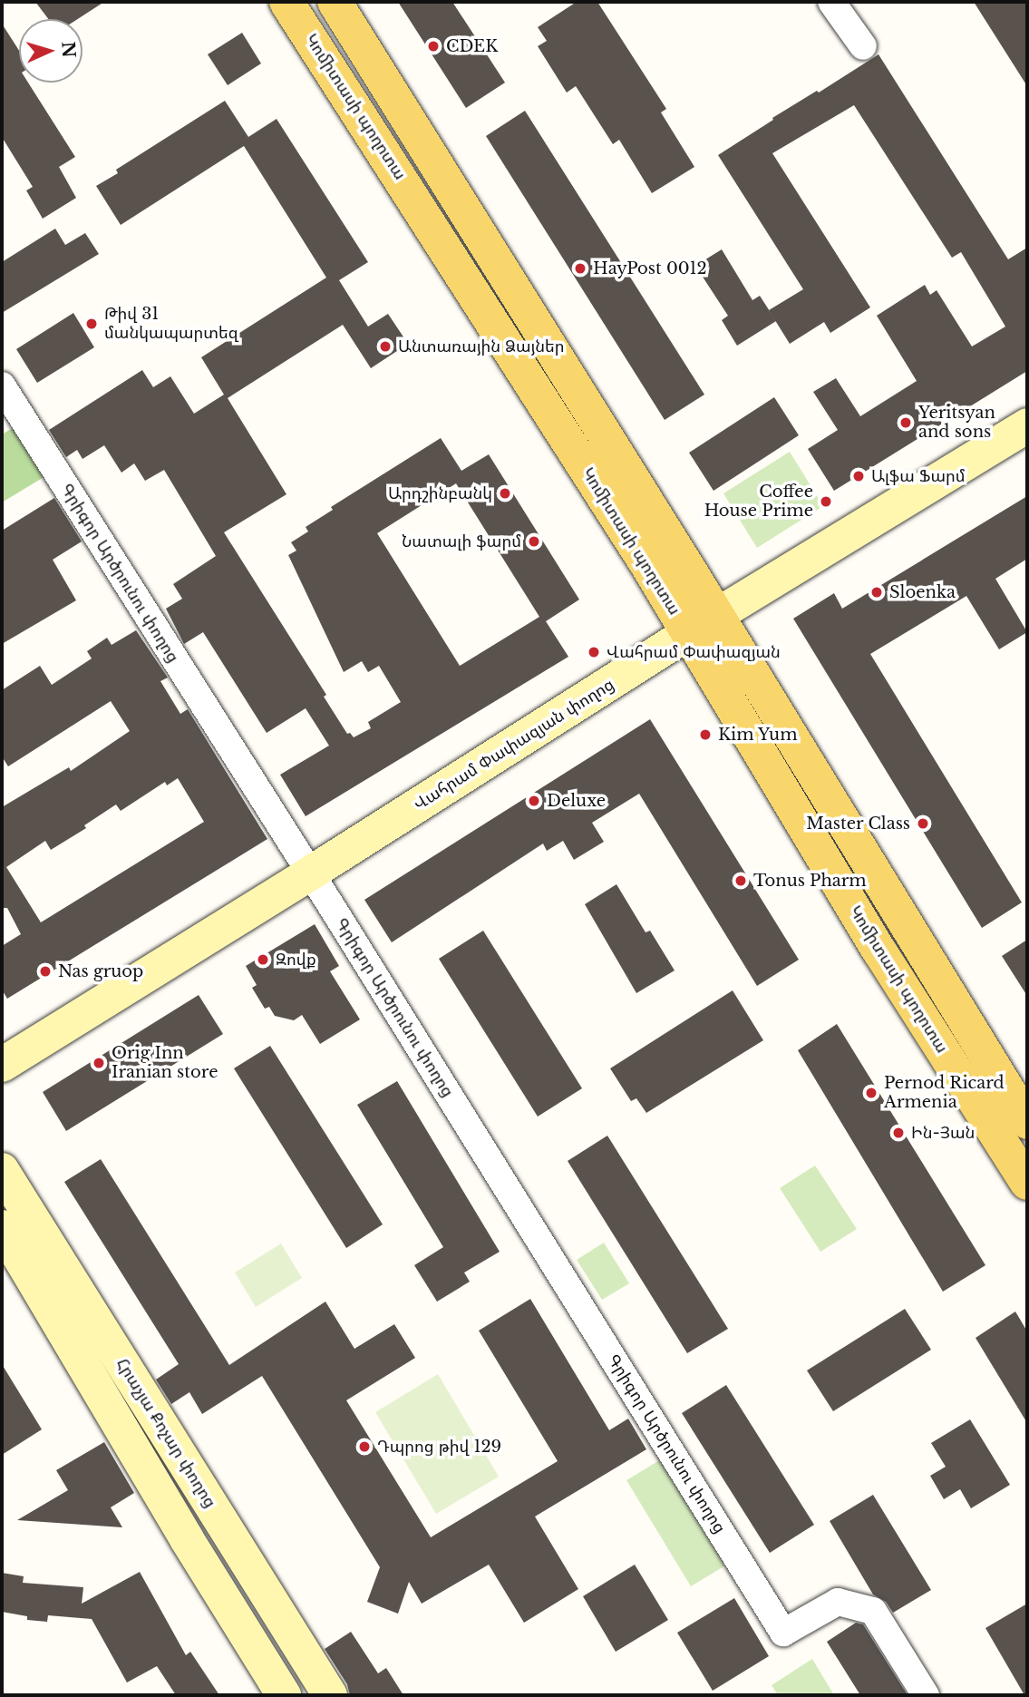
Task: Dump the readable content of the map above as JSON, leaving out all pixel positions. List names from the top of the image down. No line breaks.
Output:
{"streets":{"main road":["Կոմիտասի պողոտա"],"street":["Գրիգոր Արծրունու փողոց","Վահրամ Փափազյան փողոց","Հրաչյա Քոչար փողոց"]},"crossings":[["Կոմիտասի պողոտա","Վահրամ Փափազյան փողոց"],["Գրիգոր Արծրունու փողոց","Վահրամ Փափազյան փողոց"]],"places":["CDEK","HayPost 0012","Թիվ 31 մանկապարտեզ","Անտառային Ձայներ","Yeritsyan and sons","Ալֆա Ֆարմ","Արդշինբանկ","Coffee House Prime","Նատալի ֆարմ","Sloenka","Վահրամ Փափազյան","Kim Yum","Deluxe","Master Class","Tonus Pharm","Զովք","Nas gruop","Orig Inn Iranian store","Pernod Ricard Armenia","Ին-Յան","Դպրոց թիվ 129"],"north":"right"}
